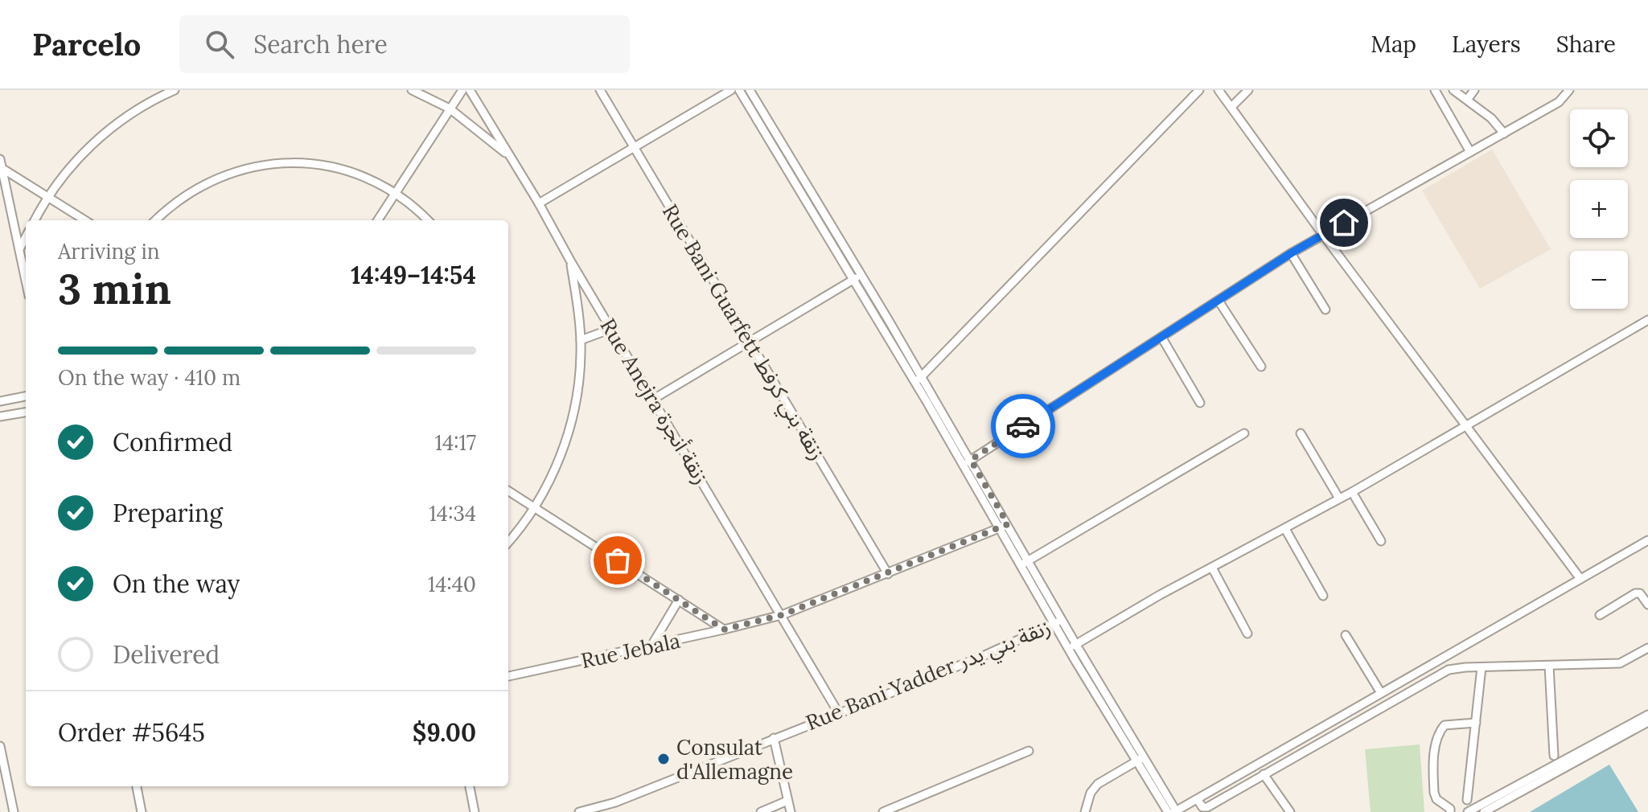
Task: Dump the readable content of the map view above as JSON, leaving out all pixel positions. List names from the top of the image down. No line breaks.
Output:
{"streets":{"street":["Rue Bani Guarfett زنقة بني كرفط","Rue Anejra زنقة أنجرة","Rue Jebala","Rue Bani Yadder زنقة بني يدر"]},"crossings":[["Rue Bani Guarfett زنقة بني كرفط","Rue Jebala"],["Rue Anejra زنقة أنجرة","Rue Jebala"],["Rue Anejra زنقة أنجرة","Rue Bani Yadder زنقة بني يدر"]],"places":["Consulat d'Allemagne"],"page":{"header":"Parcelo","search":"Search here","nav":["Map","Layers","Share"],"map_buttons":["+","−"],"heading":["3 min","Arriving in","14:49–14:54"],"panel":["Order #5645","$9.00"],"bar":"On the way · 410 m","list":[["Confirmed","14:17"],["Preparing","14:34"],["On the way","14:40"],"Delivered"]}}
